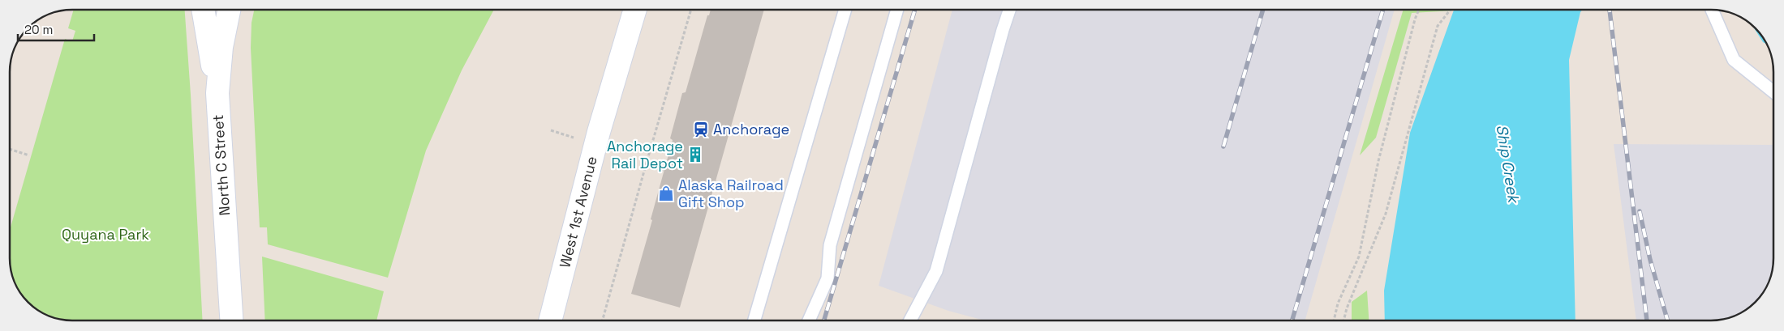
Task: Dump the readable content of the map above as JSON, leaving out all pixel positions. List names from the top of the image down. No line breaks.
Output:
{"streets":{"street":["North C Street","West 1st Avenue"]},"water":["Ship Creek"],"parks":["Quyana Park"],"places":{"station":["Anchorage"],"building":["Anchorage Rail Depot"],"shop":["Alaska Railroad Gift Shop"]},"scale_bar":"20 m"}
